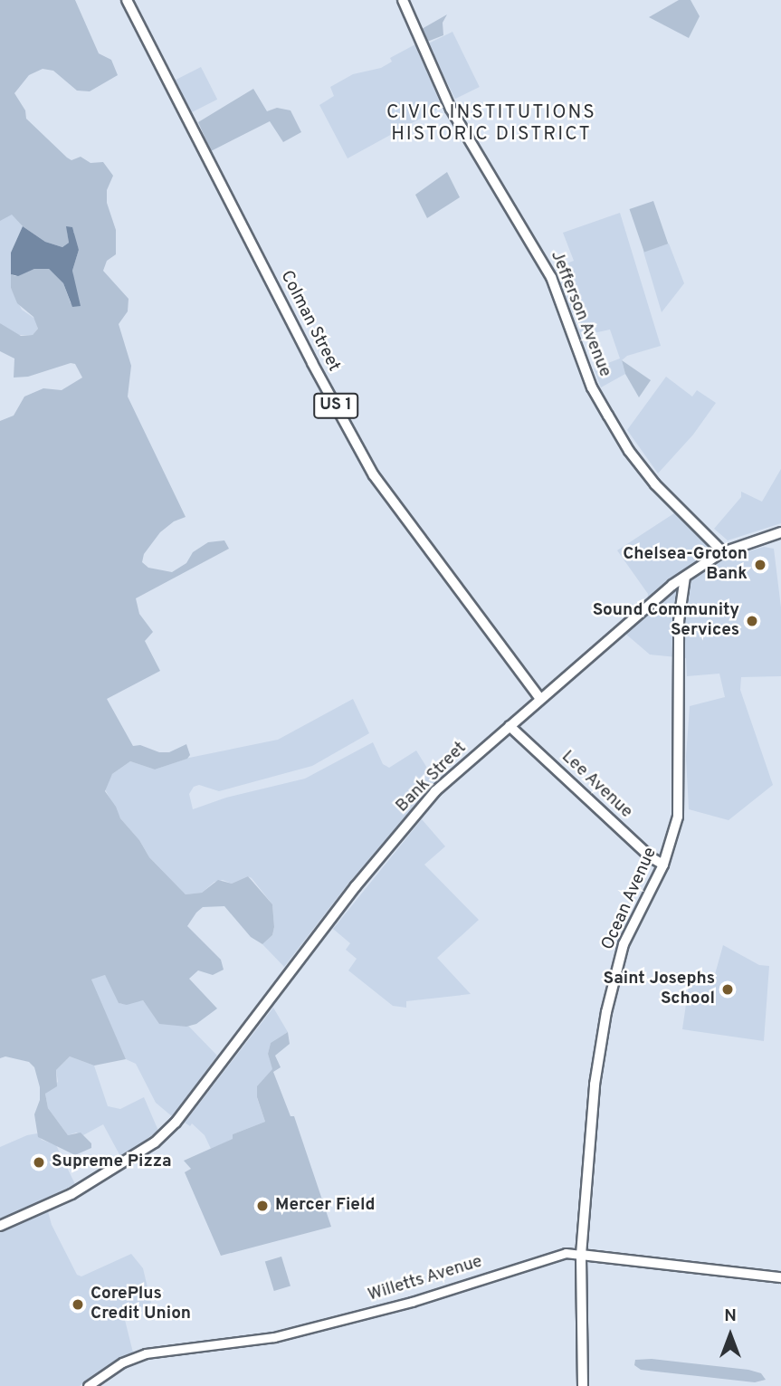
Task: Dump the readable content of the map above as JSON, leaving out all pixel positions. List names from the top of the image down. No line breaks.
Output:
{"streets":{"main road":["Jefferson Avenue","Colman Street","US 1","Bank Street","Lee Avenue","Ocean Avenue","Willetts Avenue"]},"crossings":[["Jefferson Avenue","Bank Street"],["Colman Street","Bank Street"],["Bank Street","Lee Avenue"],["Bank Street","Ocean Avenue"],["Lee Avenue","Ocean Avenue"],["Ocean Avenue","Willetts Avenue"]],"districts":["CIVIC INSTITUTIONS HISTORIC DISTRICT"],"places":["Chelsea-Groton Bank","Sound Community Services","Saint Josephs School","Supreme Pizza","Mercer Field","CorePlus Credit Union"],"north":"top"}
